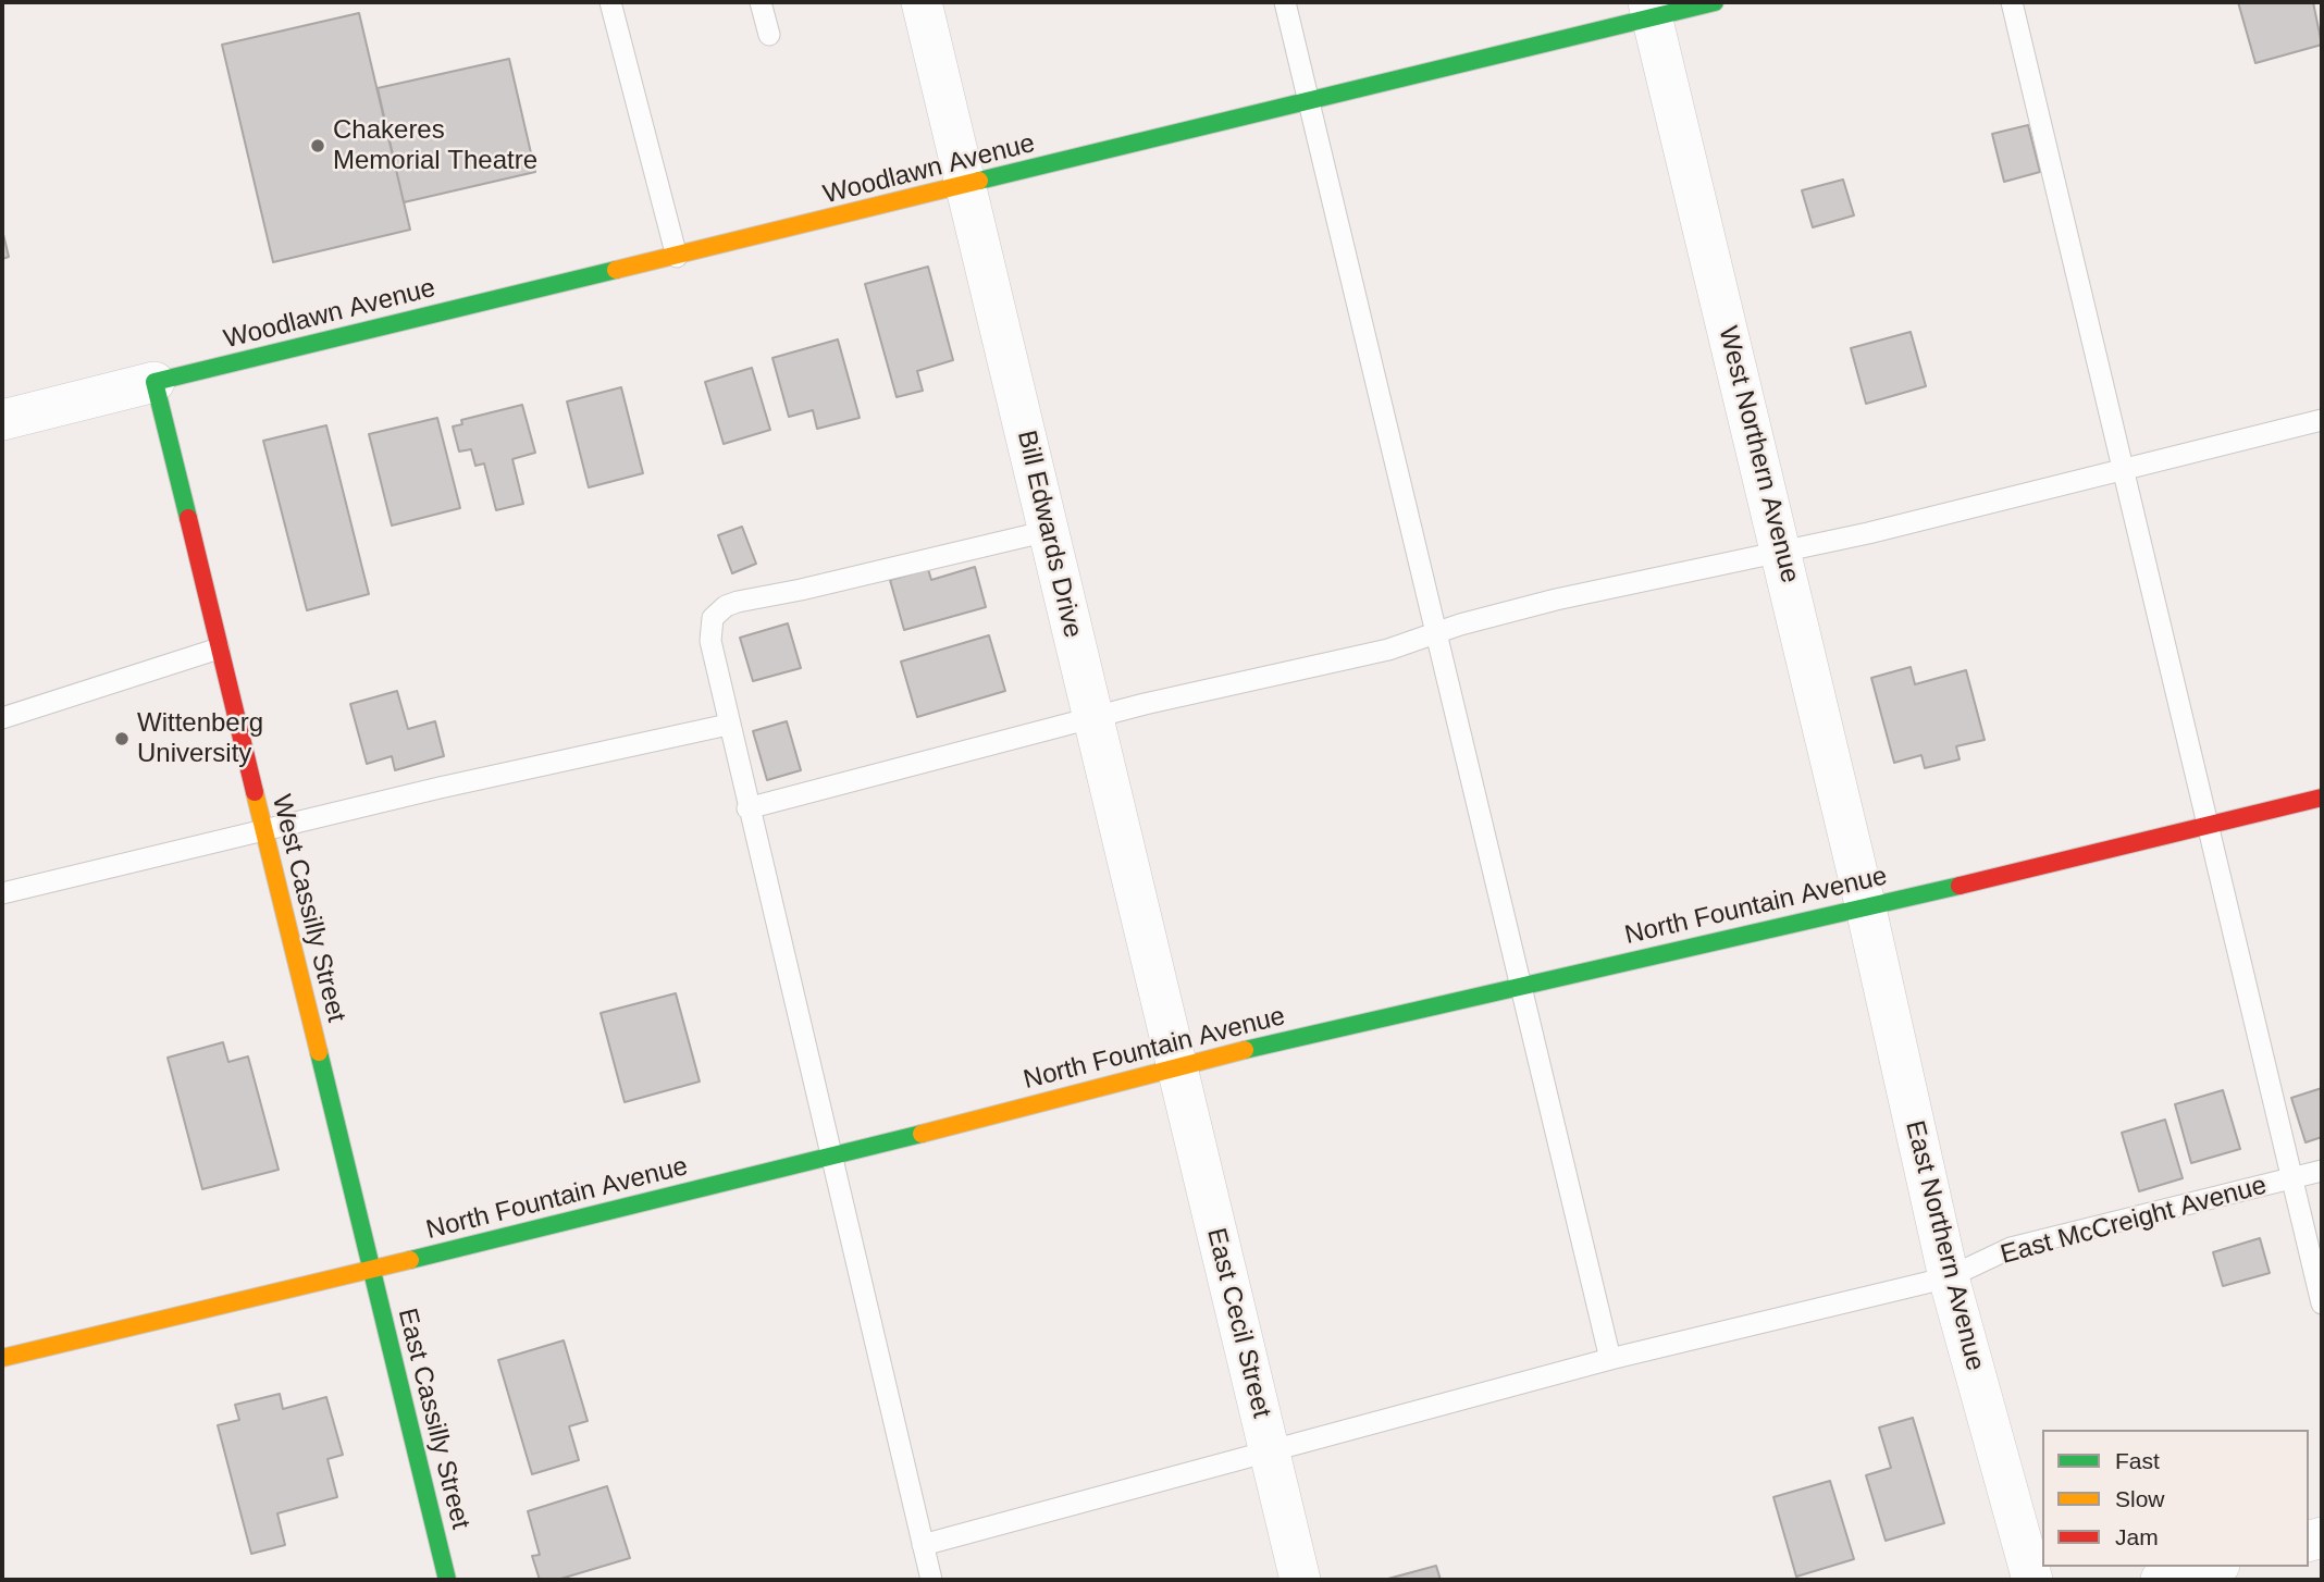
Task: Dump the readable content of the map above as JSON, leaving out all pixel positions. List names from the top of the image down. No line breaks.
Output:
{"streets":{"street":["Woodlawn Avenue","West Northern Avenue","Bill Edwards Drive","North Fountain Avenue","West Cassilly Street","East Northern Avenue","East Cecil Street","East Cassilly Street"],"lane":["East McCreight Avenue"]},"crossings":[["Woodlawn Avenue","West Northern Avenue"],["Woodlawn Avenue","Bill Edwards Drive"],["Woodlawn Avenue","West Cassilly Street"],["West Northern Avenue","North Fountain Avenue"],["West Northern Avenue","East Northern Avenue"],["Bill Edwards Drive","North Fountain Avenue"],["Bill Edwards Drive","East Cecil Street"],["North Fountain Avenue","West Cassilly Street"],["North Fountain Avenue","East Northern Avenue"],["North Fountain Avenue","East Cecil Street"],["North Fountain Avenue","East Cassilly Street"],["West Cassilly Street","East Cassilly Street"],["East McCreight Avenue","East Northern Avenue"],["East McCreight Avenue","East Cecil Street"]],"places":["Chakeres Memorial Theatre","Wittenberg University"],"legend":["Fast","Slow","Jam"]}
